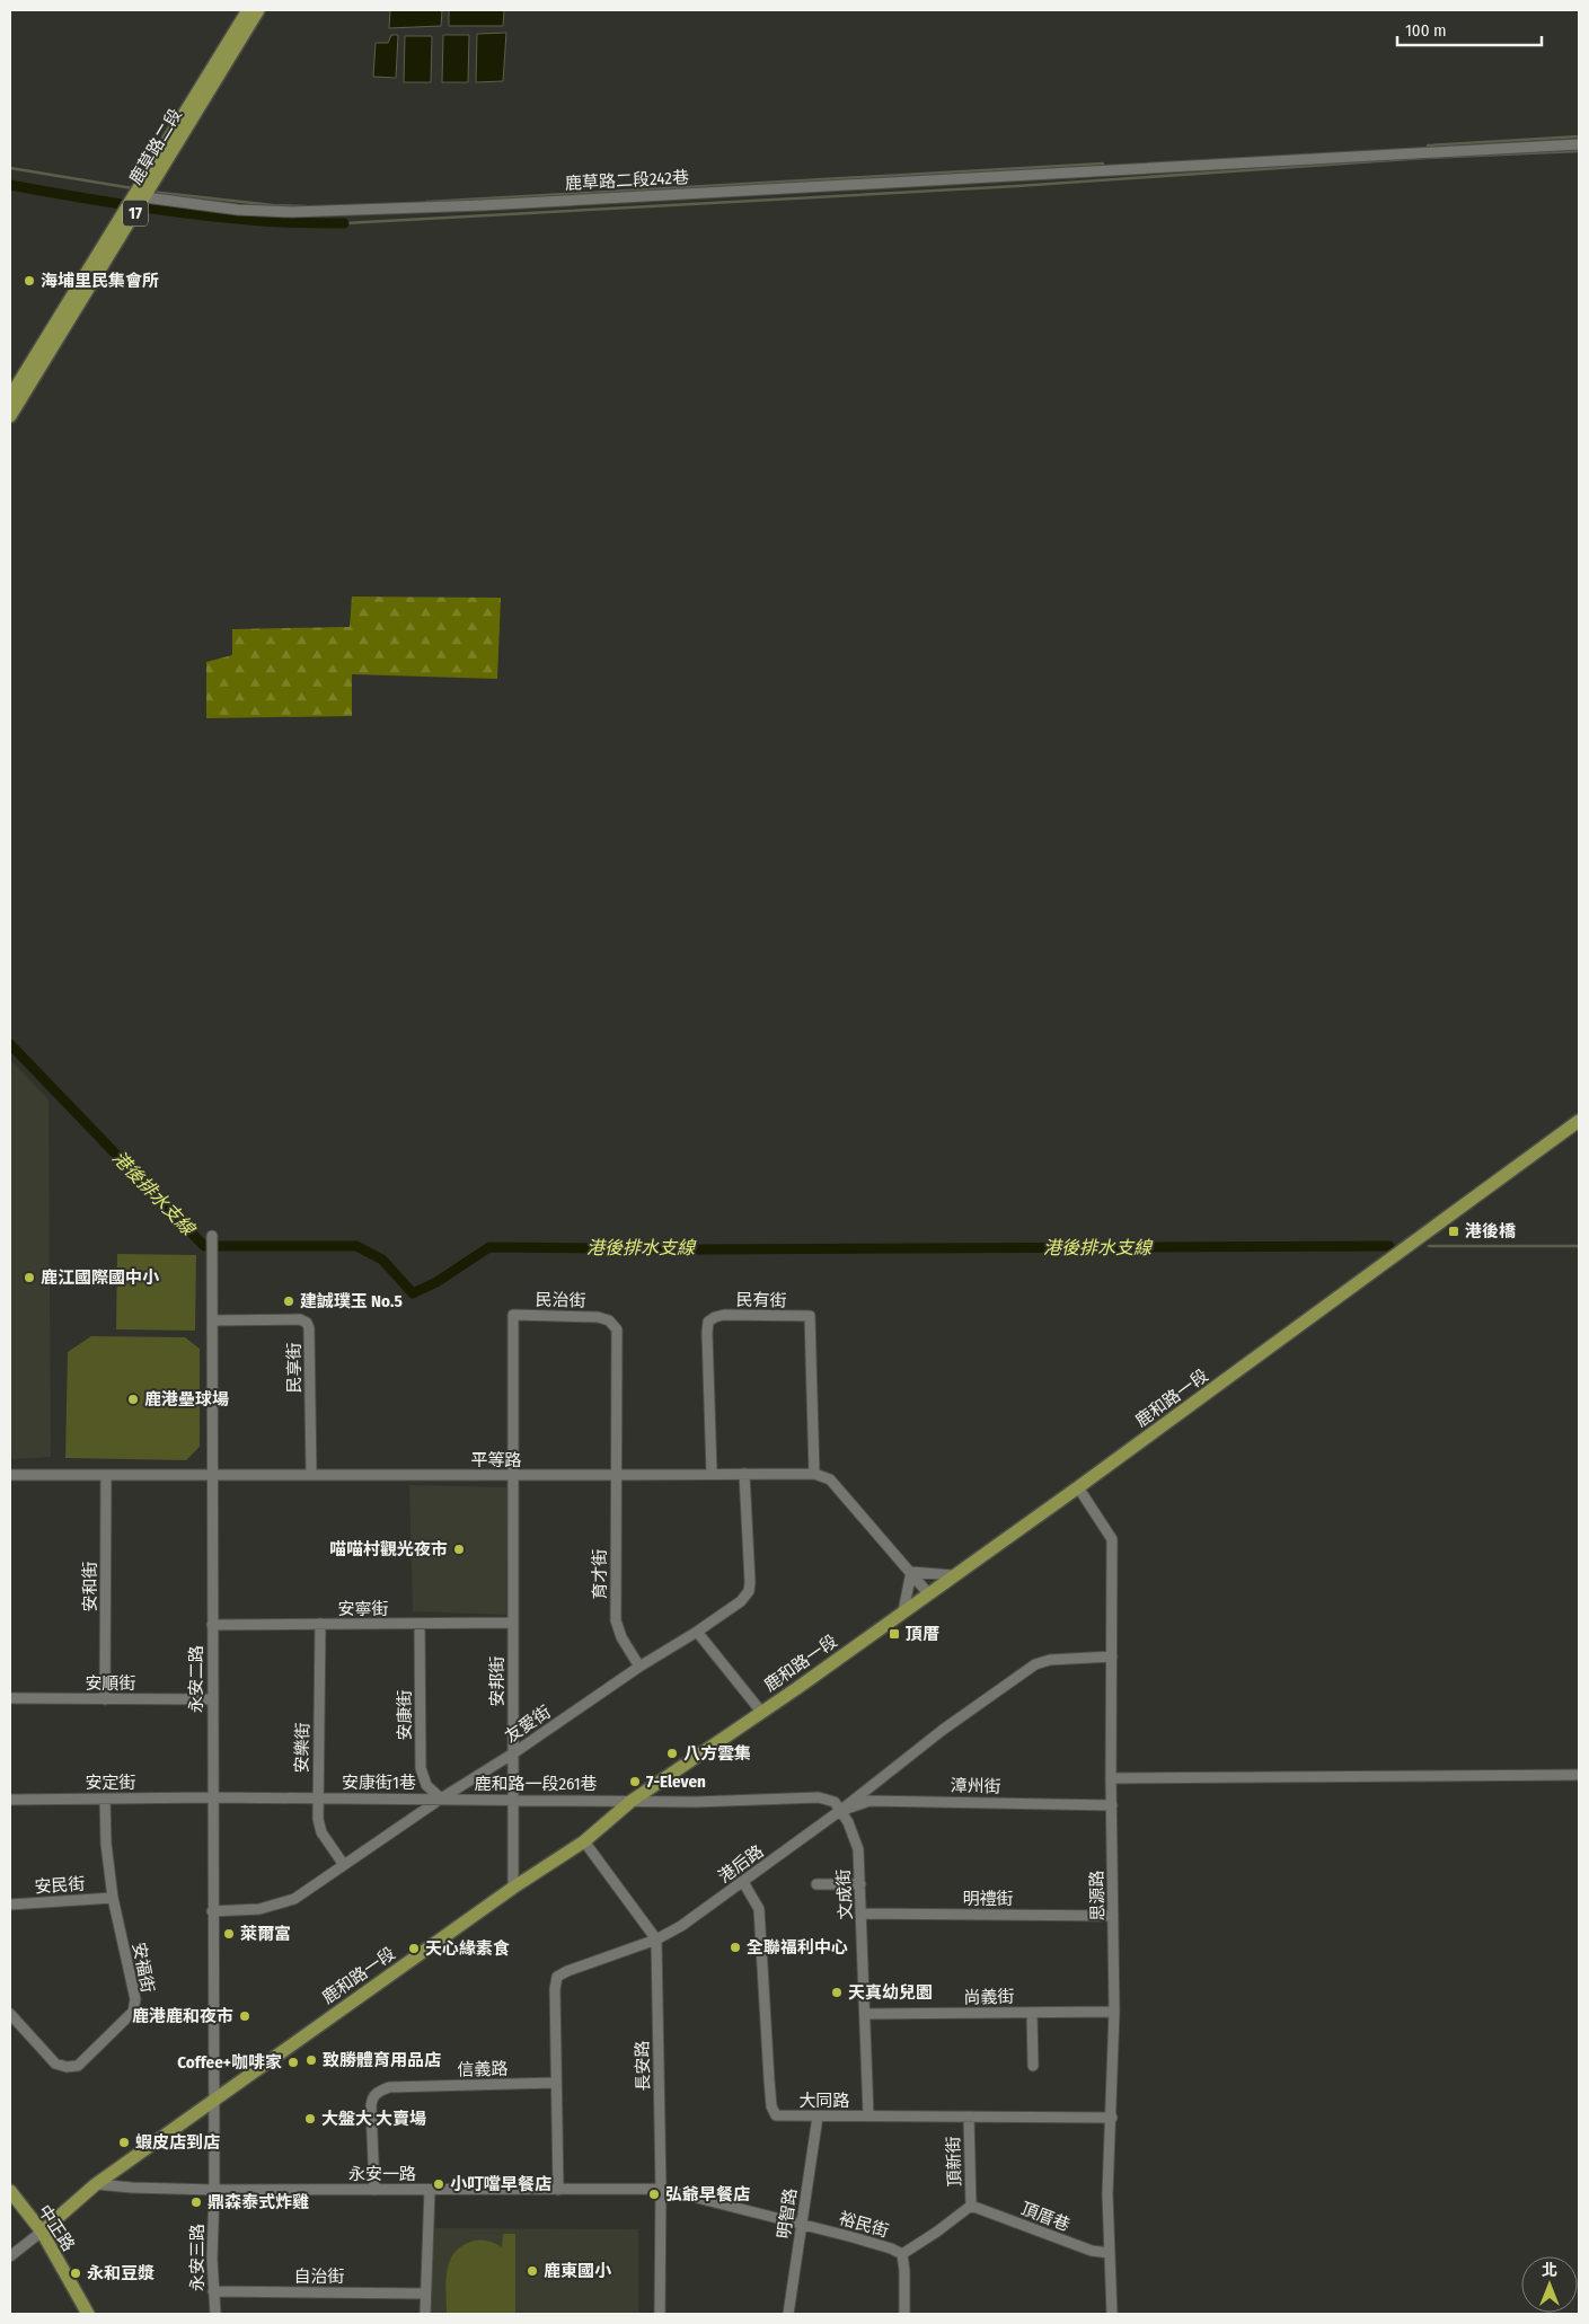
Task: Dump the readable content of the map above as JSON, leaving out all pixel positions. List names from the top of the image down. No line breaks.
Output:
{"streets":{"main road":["鹿草路二段","17","鹿和路一段","中正路"],"street":["鹿草路二段242巷","民治街","民有街","民享街","平等路","育才街","安和街","安寧街","永安二路","安邦街","安順街","安康街","友愛街","安樂街","安定街","安康街1巷","鹿和路一段261巷","漳州街","港后路","安民街","文成街","思源路","明禮街","安福街","尚義街","長安路","信義路","大同路","頂新街","永安一路","明智路","頂厝巷","裕民街","永安三路","自治街"]},"crossings":[["鹿草路二段","鹿草路二段242巷"],["民治街","平等路"],["民治街","育才街"],["民治街","安邦街"],["民有街","平等路"],["民享街","平等路"],["民享街","永安二路"],["鹿和路一段","永安二路"],["鹿和路一段","安邦街"],["鹿和路一段","鹿和路一段261巷"],["鹿和路一段","思源路"],["鹿和路一段","永安一路"],["鹿和路一段","中正路"],["鹿和路一段","永安三路"],["平等路","育才街"],["平等路","安和街"],["平等路","永安二路"],["平等路","安邦街"],["平等路","友愛街"],["育才街","友愛街"],["安和街","安順街"],["安寧街","永安二路"],["安寧街","安邦街"],["安寧街","安康街"],["安寧街","安樂街"],["永安二路","安順街"],["永安二路","友愛街"],["永安二路","安定街"],["永安二路","永安三路"],["安邦街","友愛街"],["安邦街","鹿和路一段261巷"],["安康街","友愛街"],["安康街","安康街1巷"],["安康街","鹿和路一段261巷"],["友愛街","安樂街"],["友愛街","安康街1巷"],["友愛街","鹿和路一段261巷"],["安樂街","安定街"],["安樂街","安康街1巷"],["安定街","安康街1巷"],["安定街","安福街"],["安康街1巷","鹿和路一段261巷"],["鹿和路一段261巷","漳州街"],["鹿和路一段261巷","港后路"],["鹿和路一段261巷","文成街"],["漳州街","港后路"],["漳州街","文成街"],["漳州街","思源路"],["港后路","文成街"],["港后路","思源路"],["港后路","長安路"],["港后路","信義路"],["港后路","大同路"],["港后路","永安一路"],["安民街","安福街"],["文成街","明禮街"],["文成街","尚義街"],["文成街","大同路"],["思源路","明禮街"],["思源路","尚義街"],["思源路","大同路"],["思源路","頂厝巷"],["長安路","永安一路"],["信義路","永安一路"],["大同路","頂新街"],["大同路","明智路"],["頂新街","頂厝巷"],["頂新街","裕民街"],["永安一路","明智路"],["永安一路","裕民街"],["永安一路","永安三路"],["明智路","裕民街"],["頂厝巷","裕民街"],["永安三路","自治街"]],"water":["港後排水支線"],"places":{"other":["海埔里民集會所","鹿江國際國中小","建誠璞玉 No.5","鹿港壘球場","喵喵村觀光夜市","八方雲集","7-Eleven","萊爾富","全聯福利中心","天心緣素食","天真幼兒園","鹿港鹿和夜市","致勝體育用品店","Coffee+咖啡家","大盤大 大賣場","蝦皮店到店","小叮噹早餐店","弘爺早餐店","鼎森泰式炸雞","鹿東國小","永和豆漿"],"transit":["港後橋","頂厝"]},"scale_bar":"100 m","north":"top"}
